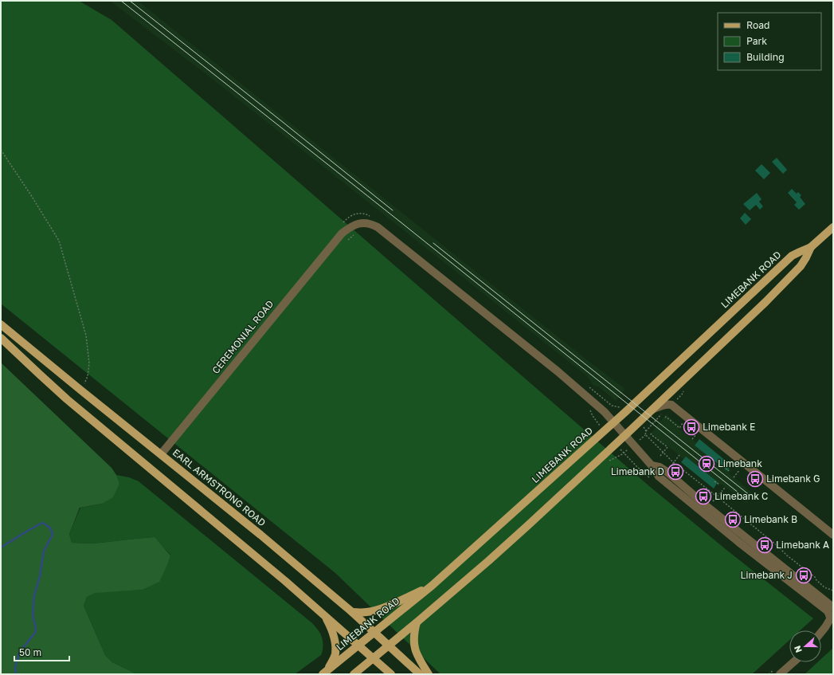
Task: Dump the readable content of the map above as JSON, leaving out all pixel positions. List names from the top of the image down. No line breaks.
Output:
{"streets":{"main road":["LIMEBANK ROAD","EARL ARMSTRONG ROAD"],"street":["CEREMONIAL ROAD"]},"crossings":[["LIMEBANK ROAD","CEREMONIAL ROAD"],["LIMEBANK ROAD","EARL ARMSTRONG ROAD"],["CEREMONIAL ROAD","EARL ARMSTRONG ROAD"]],"places":{"bus stop":["Limebank E","Limebank D","Limebank G","Limebank C","Limebank B","Limebank A","Limebank J"],"station":["Limebank"]},"legend":["Road","Park","Building"],"scale_bar":"50 m","north":"left"}
